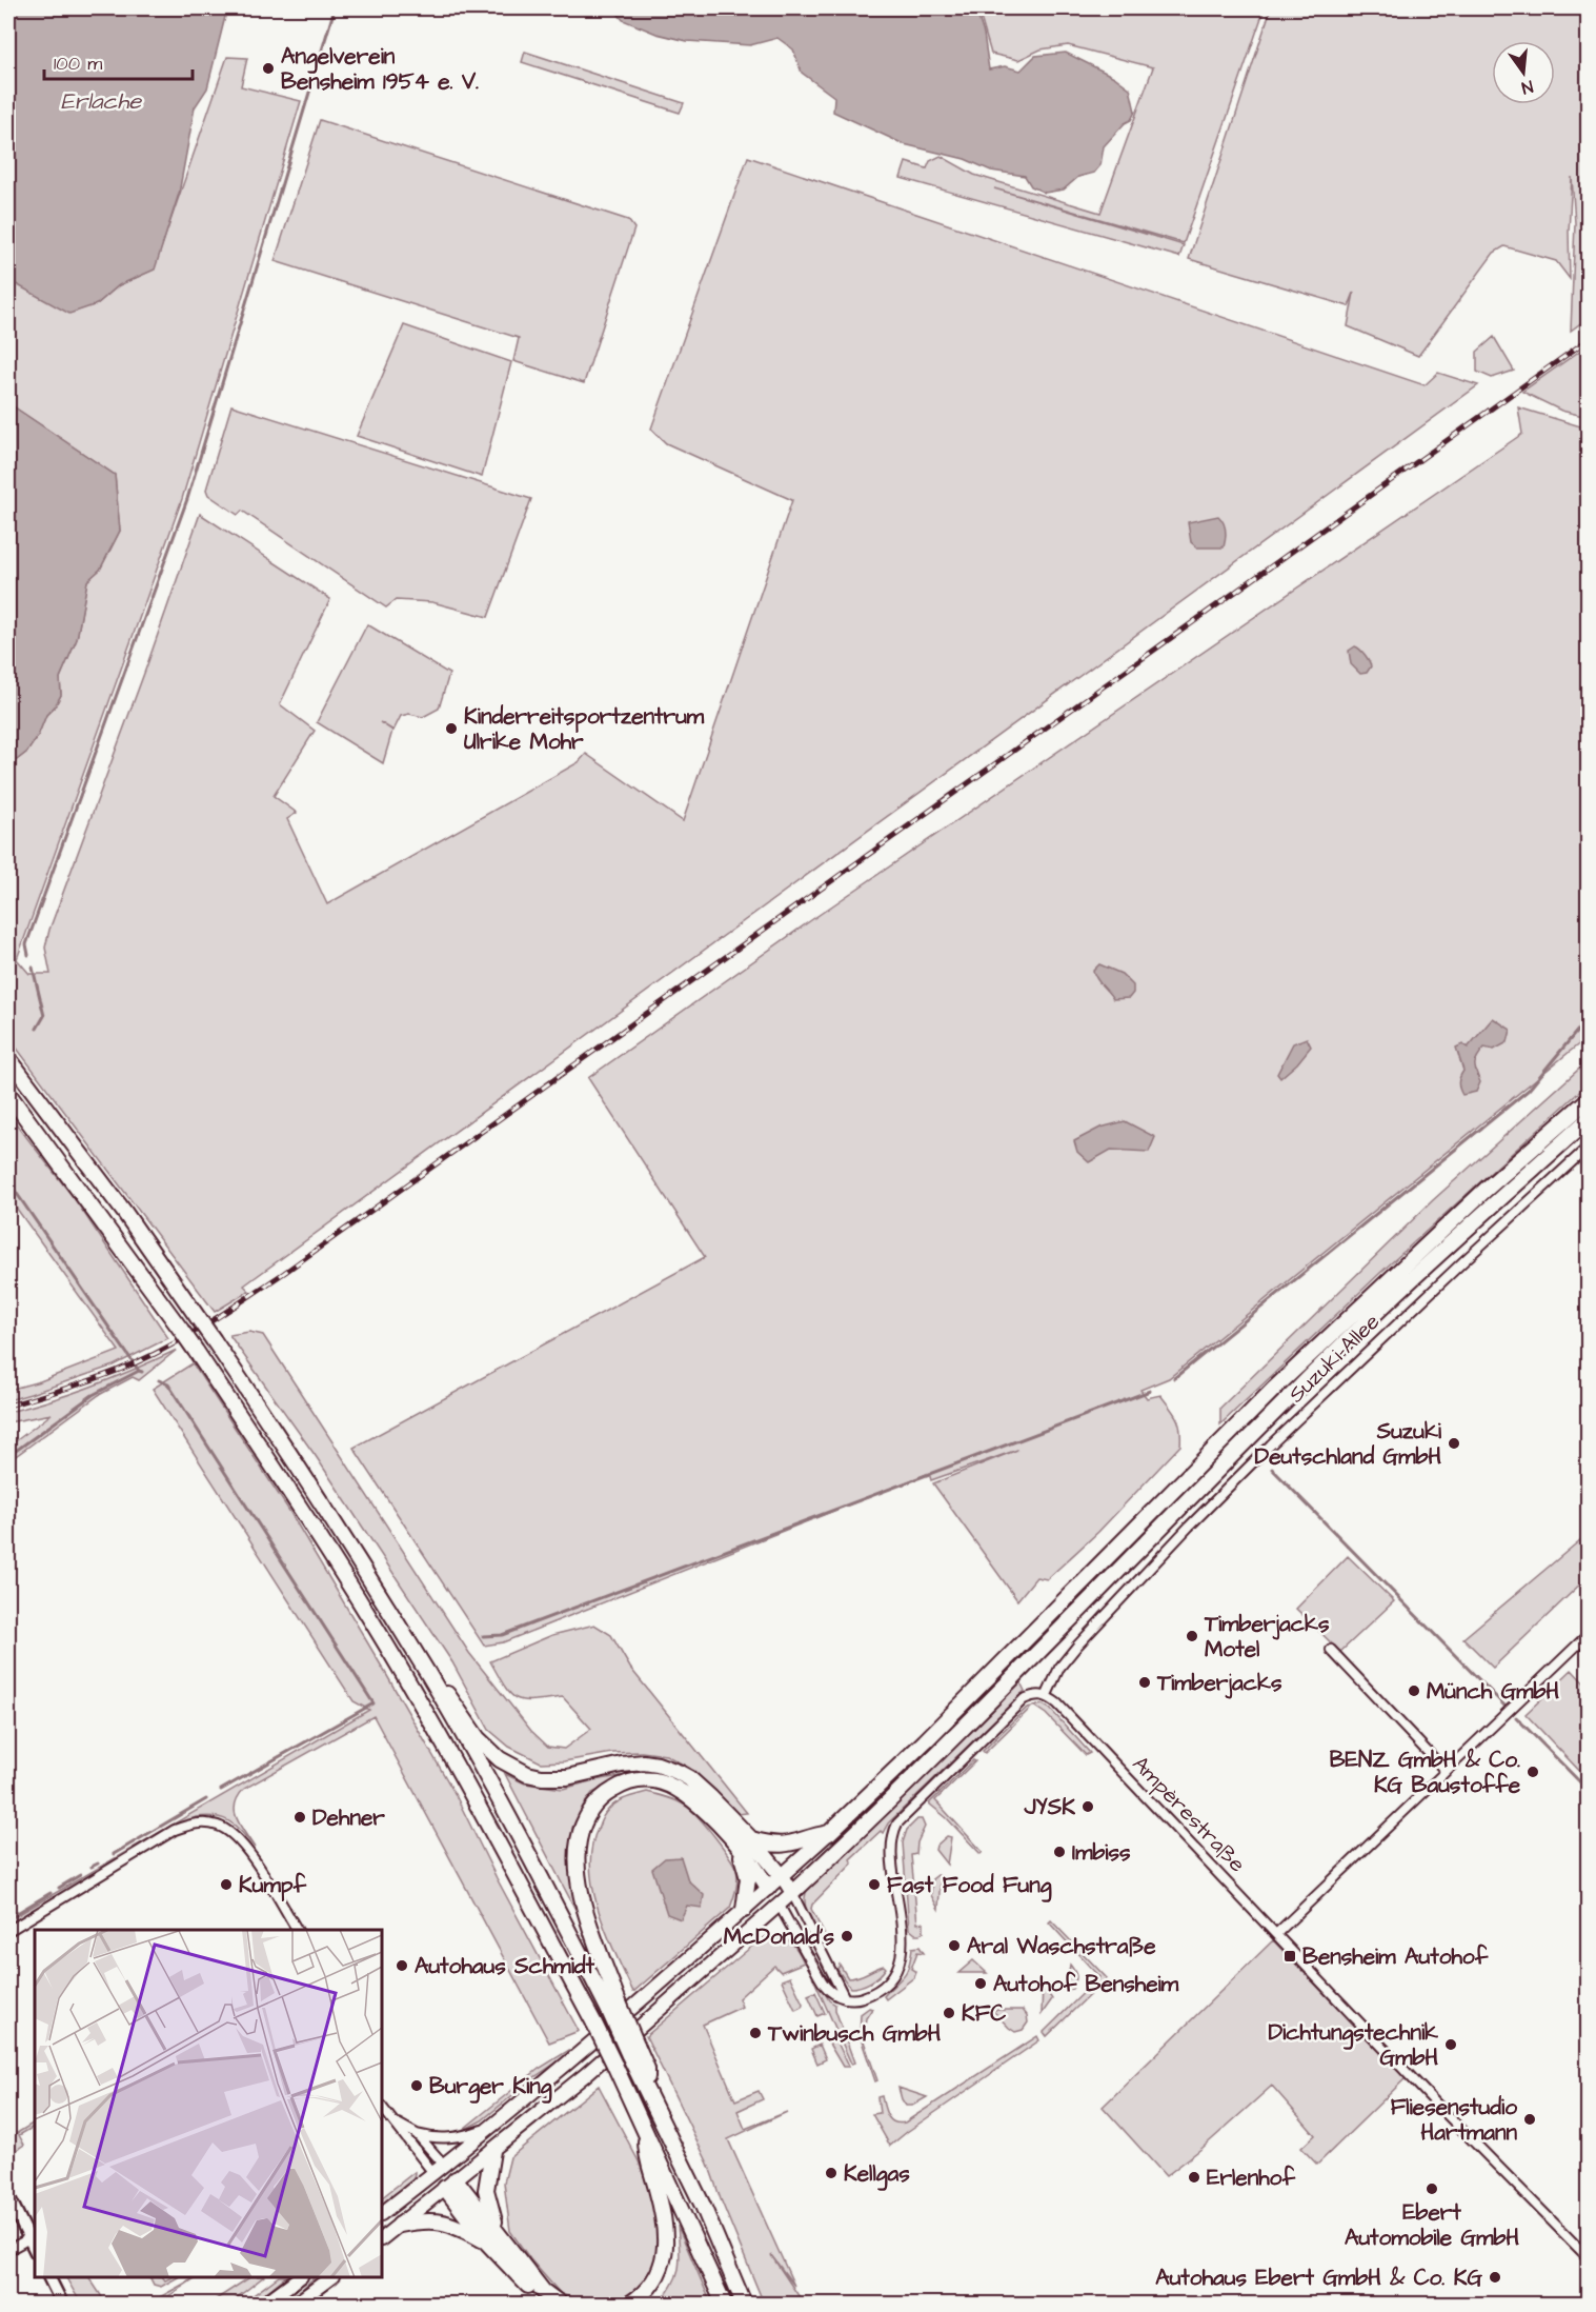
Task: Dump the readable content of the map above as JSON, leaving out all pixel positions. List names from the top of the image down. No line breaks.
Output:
{"streets":{"street":["Suzuki-Allee","Ampèrestraße"]},"crossings":[["Suzuki-Allee","Ampèrestraße"]],"water":["Erlache"],"places":{"other":["Angelverein Bensheim 1954 e. V.","Kinderreitsportzentrum Ulrike Mohr","Suzuki Deutschland GmbH","Timberjacks Motel","Timberjacks","Münch GmbH","BENZ GmbH & Co. KG Baustoffe","JYSK","Dehner","Imbiss","Kumpf","Fast Food Fung","McDonald's","Aral Waschstraße","Autohaus Schmidt","Autohof Bensheim","KFC","Twinbusch GmbH","Dichtungstechnik GmbH","Burger King","Fliesenstudio Hartmann","Kellgas","Erlenhof","Ebert Automobile GmbH","Autohaus Ebert GmbH & Co. KG"],"transit":["Bensheim Autohof"]},"scale_bar":"100 m","north":"bottom"}
